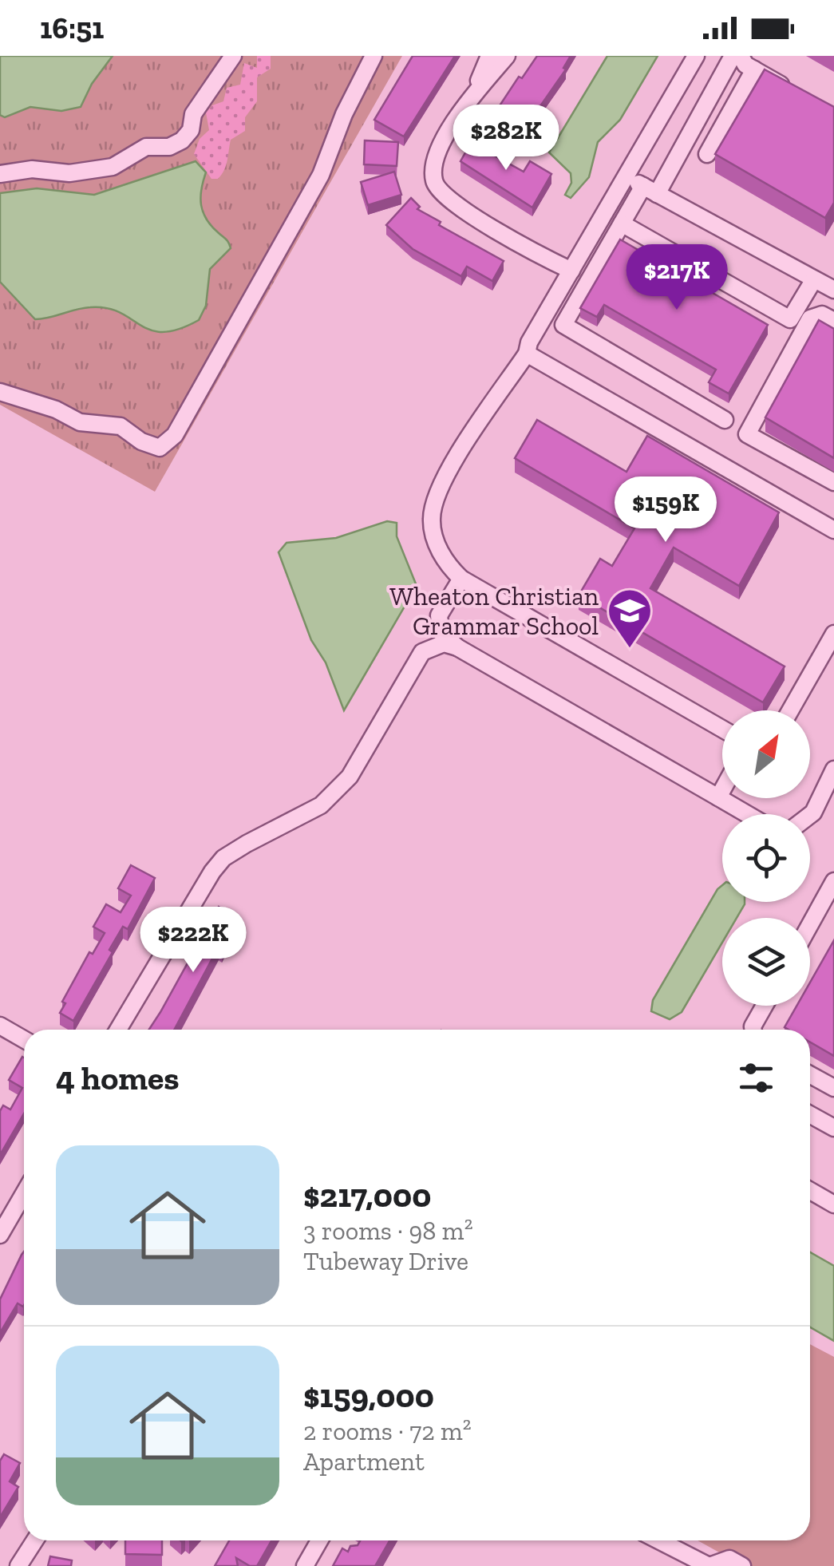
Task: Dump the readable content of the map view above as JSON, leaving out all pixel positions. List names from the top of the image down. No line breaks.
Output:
{"places":{"school or university":["Wheaton Christian Grammar School"]},"north":"top right","page":{"status":"16:51","price":["$282K","$217K","$159K","$222K"],"heading":"4 homes","list":[{"name":"$217,000","note":"3 rooms · 98 m² · Tubeway Drive"},{"name":"$159,000","note":"2 rooms · 72 m² · Apartment"}]}}
